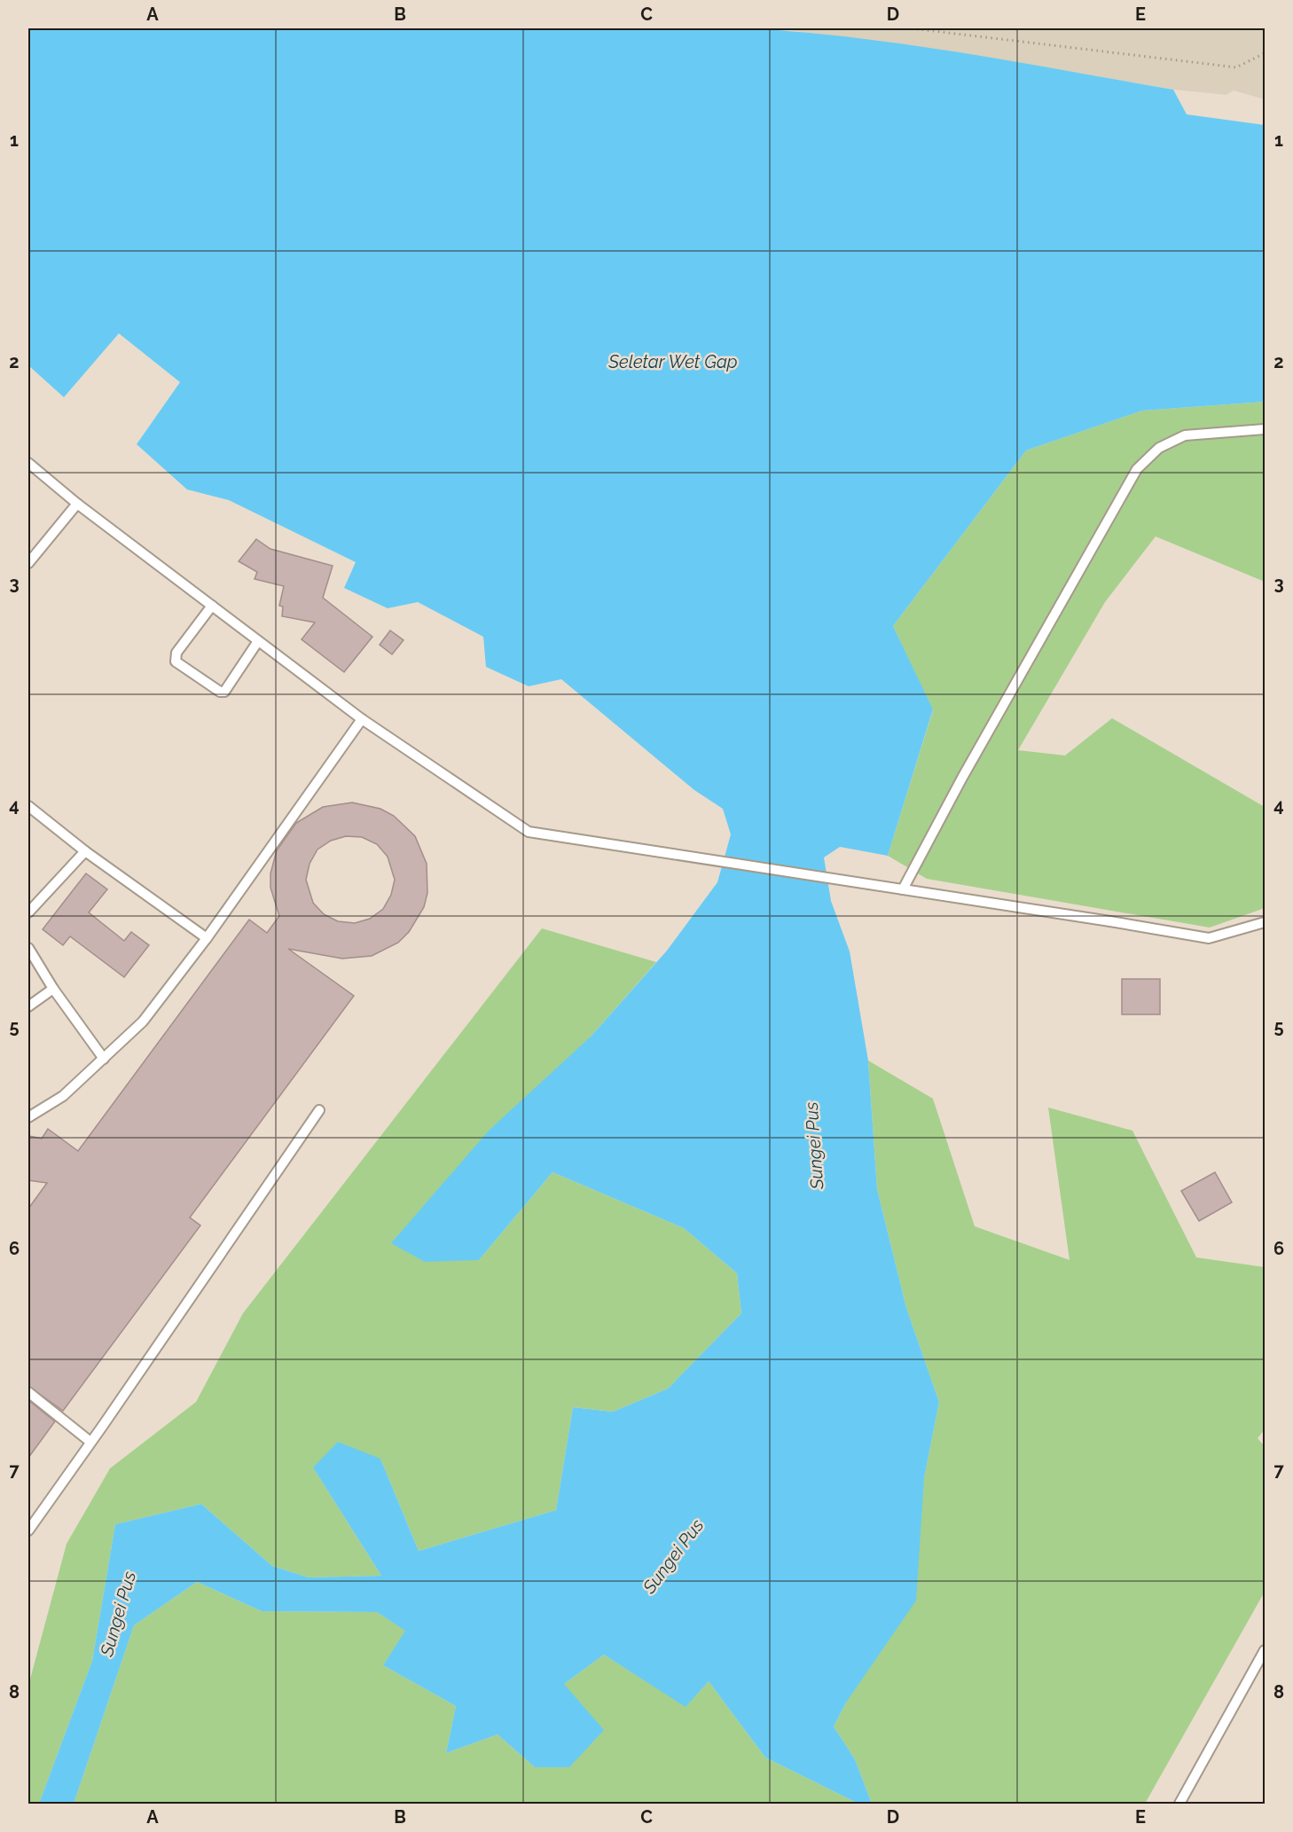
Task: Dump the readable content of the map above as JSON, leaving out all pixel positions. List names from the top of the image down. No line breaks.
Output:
{"water":["Seletar Wet Gap","Sungei Pus"],"grid":{"columns":["A","B","C","D","E"],"rows":["1","2","3","4","5","6","7","8"]}}
